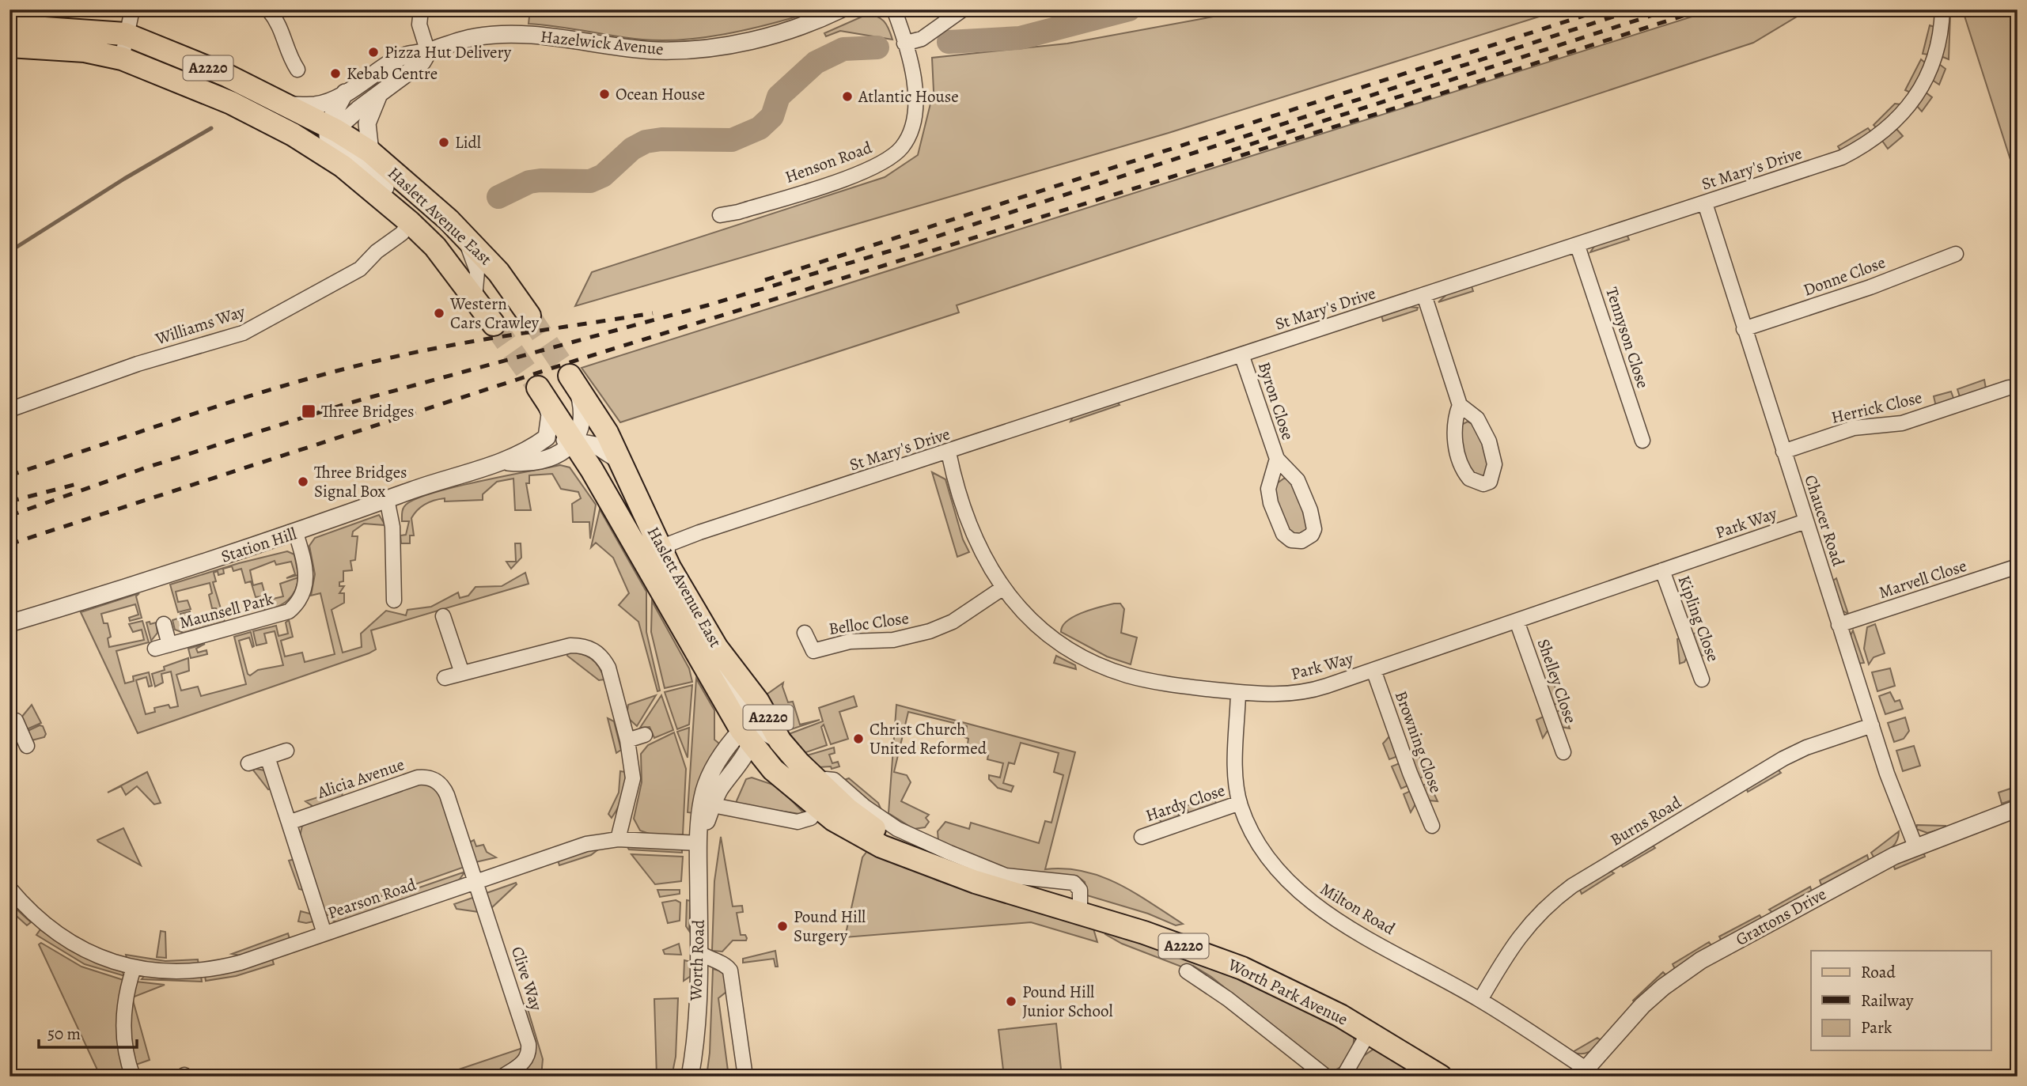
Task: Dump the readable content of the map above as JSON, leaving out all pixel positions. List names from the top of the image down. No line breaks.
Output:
{"streets":{"main road":["A2220","Haslett Avenue East","Worth Park Avenue"],"street":["Hazelwick Avenue","Henson Road","St Mary's Drive","Donne Close","Williams Way","Tennyson Close","Byron Close","Herrick Close","Chaucer Road","Park Way","Station Hill","Marvell Close","Maunsell Park","Kipling Close","Belloc Close","Shelley Close","Browning Close","Alicia Avenue","Hardy Close","Burns Road","Pearson Road","Milton Road","Grattons Drive","Worth Road","Clive Way"]},"crossings":[["Hazelwick Avenue","Haslett Avenue East"],["St Mary's Drive","Haslett Avenue East"],["St Mary's Drive","Tennyson Close"],["St Mary's Drive","Byron Close"],["St Mary's Drive","Chaucer Road"],["St Mary's Drive","Park Way"],["Haslett Avenue East","Williams Way"],["Haslett Avenue East","Station Hill"],["Haslett Avenue East","Worth Road"],["Haslett Avenue East","Worth Park Avenue"],["Donne Close","Chaucer Road"],["Herrick Close","Chaucer Road"],["Chaucer Road","Park Way"],["Chaucer Road","Marvell Close"],["Chaucer Road","Burns Road"],["Chaucer Road","Grattons Drive"],["Park Way","Kipling Close"],["Park Way","Belloc Close"],["Park Way","Shelley Close"],["Park Way","Browning Close"],["Park Way","Milton Road"],["Station Hill","Maunsell Park"],["Alicia Avenue","Pearson Road"],["Alicia Avenue","Clive Way"],["Hardy Close","Milton Road"],["Burns Road","Milton Road"],["Pearson Road","Worth Road"],["Pearson Road","Clive Way"],["Milton Road","Grattons Drive"],["Worth Road","Worth Park Avenue"]],"places":{"other":["Pizza Hut Delivery","Kebab Centre","Ocean House","Atlantic House","Lidl","Western Cars Crawley","Three Bridges Signal Box","Christ Church United Reformed","Pound Hill Surgery","Pound Hill Junior School"],"transit":["Three Bridges"]},"legend":["Road","Railway","Park"],"scale_bar":"50 m"}
